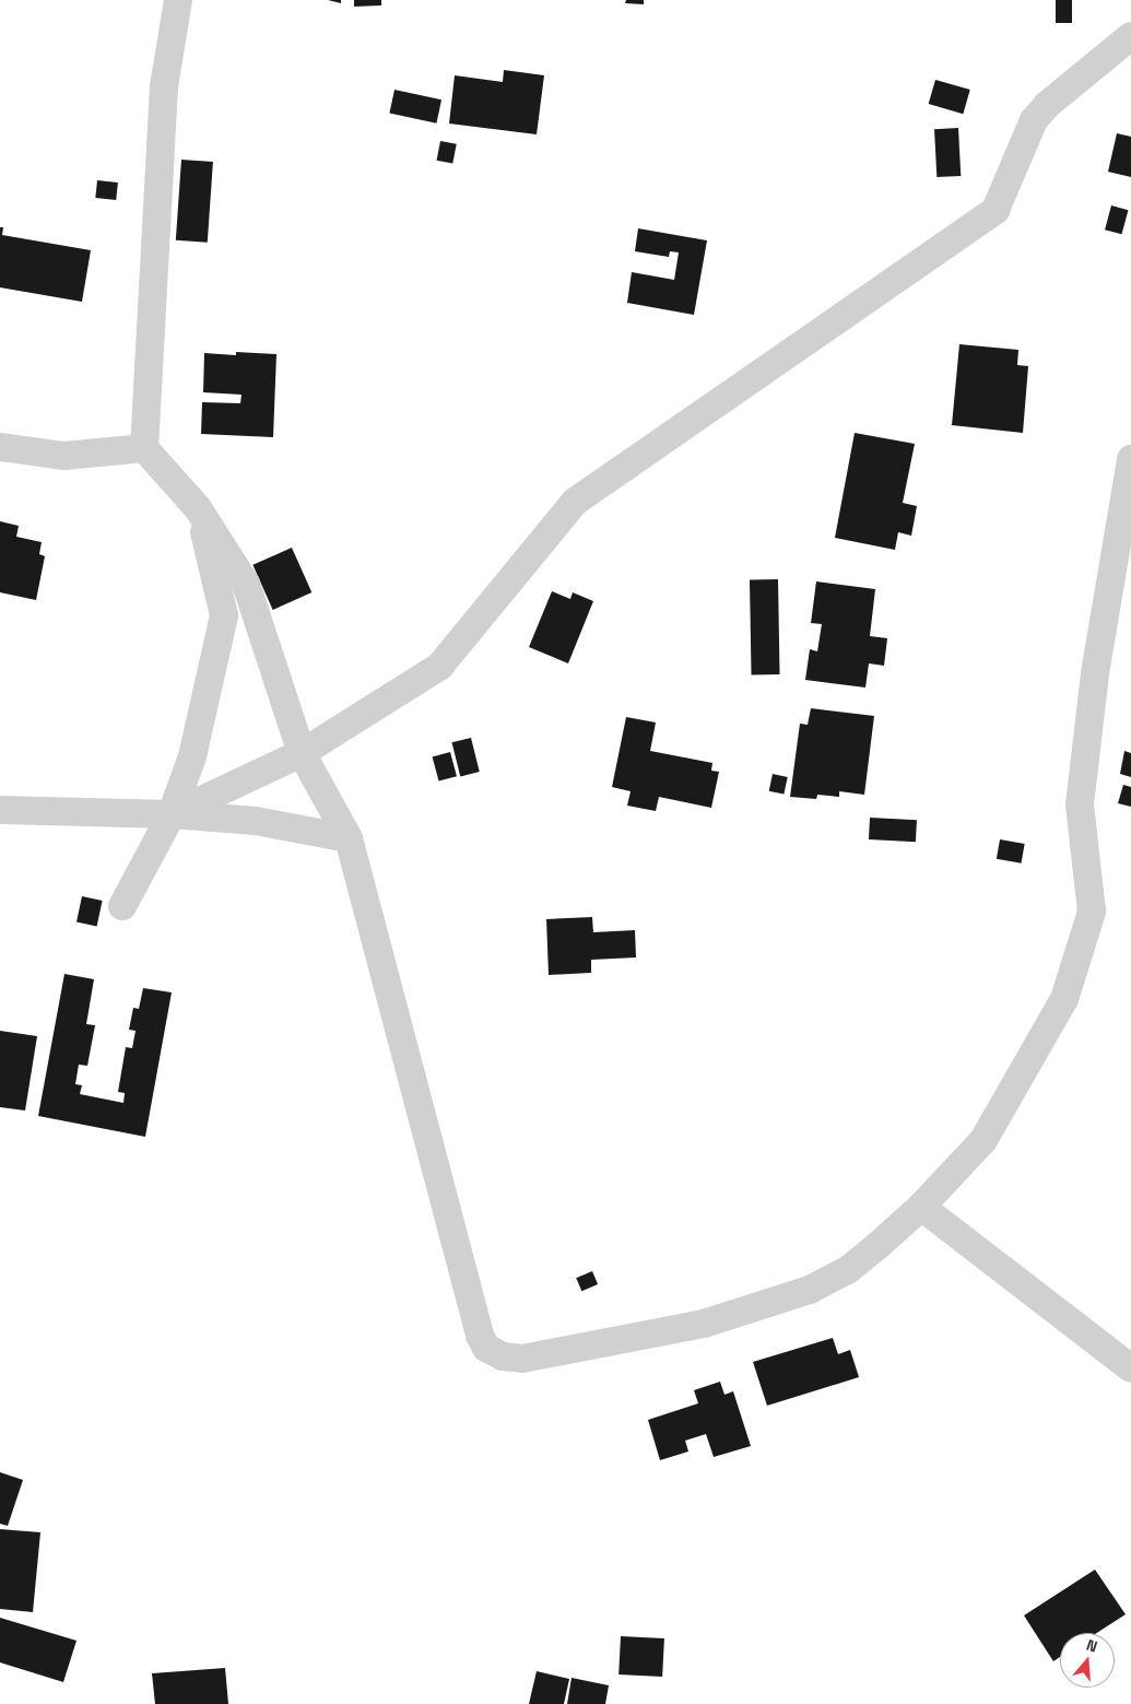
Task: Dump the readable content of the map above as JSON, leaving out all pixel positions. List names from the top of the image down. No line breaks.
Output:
{"north":"top"}
